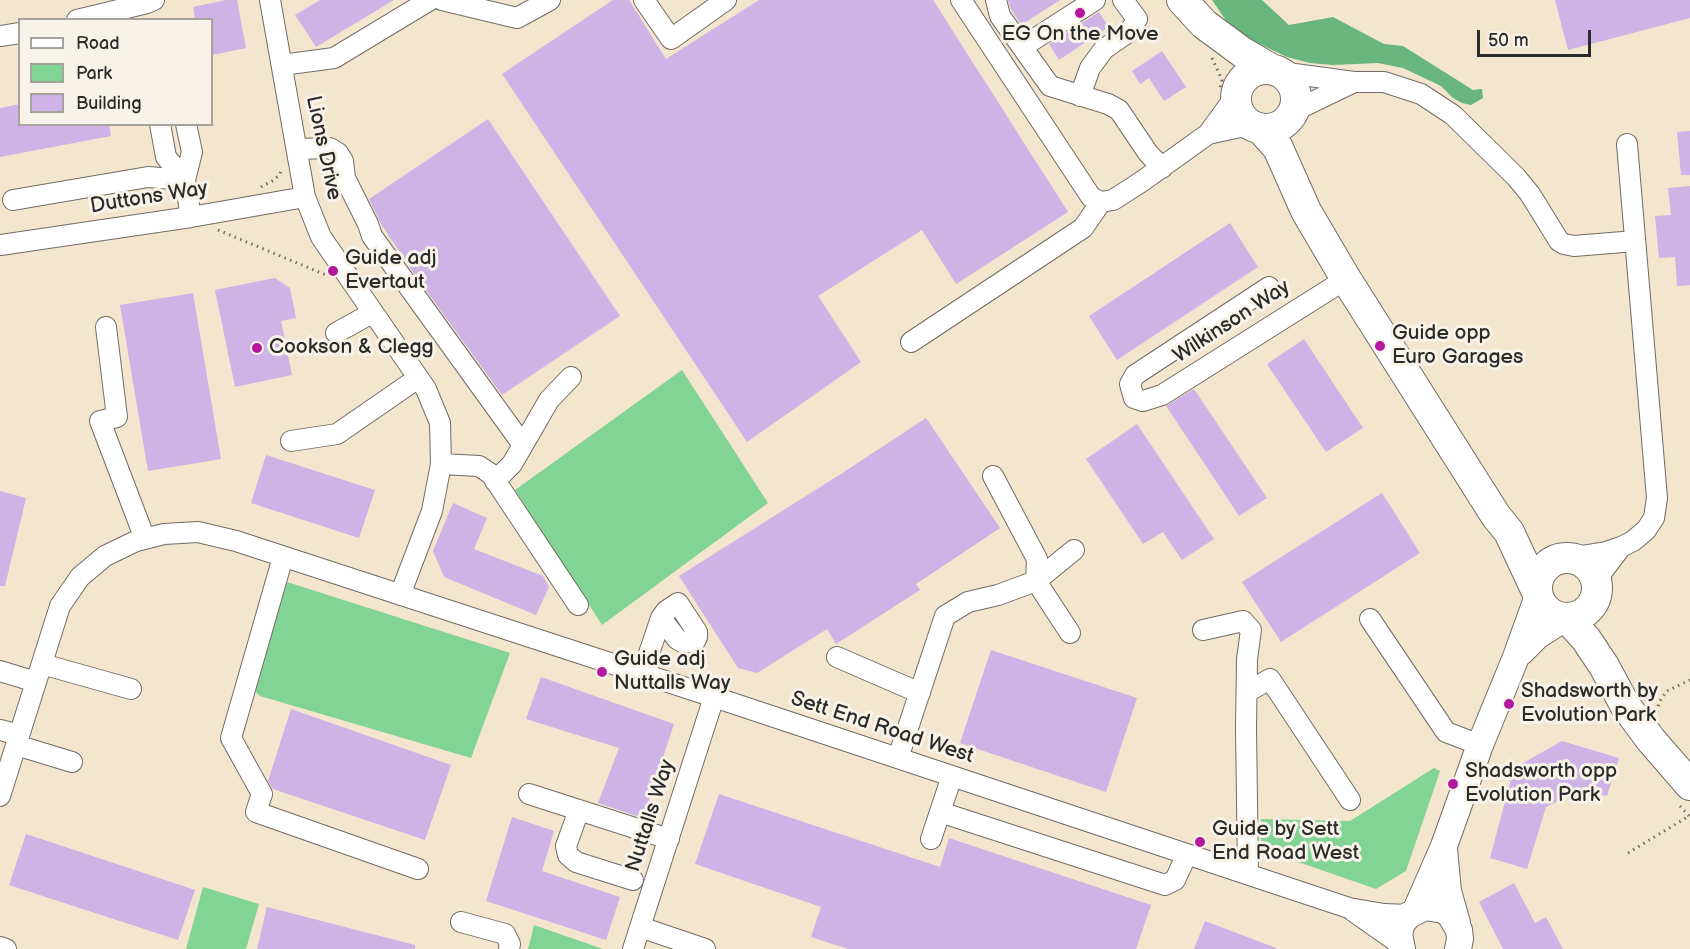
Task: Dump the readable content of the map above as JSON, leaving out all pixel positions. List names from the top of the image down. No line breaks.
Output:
{"streets":{"street":["Lions Drive","Duttons Way","Wilkinson Way","Sett End Road West","Nuttalls Way"]},"crossings":[["Lions Drive","Duttons Way"],["Lions Drive","Sett End Road West"],["Sett End Road West","Nuttalls Way"]],"places":["EG On the Move","Guide adj Evertaut","Guide opp Euro Garages","Cookson & Clegg","Guide adj Nuttalls Way","Shadsworth by Evolution Park","Shadsworth opp Evolution Park","Guide by Sett End Road West"],"legend":["Road","Park","Building"],"scale_bar":"50 m"}
